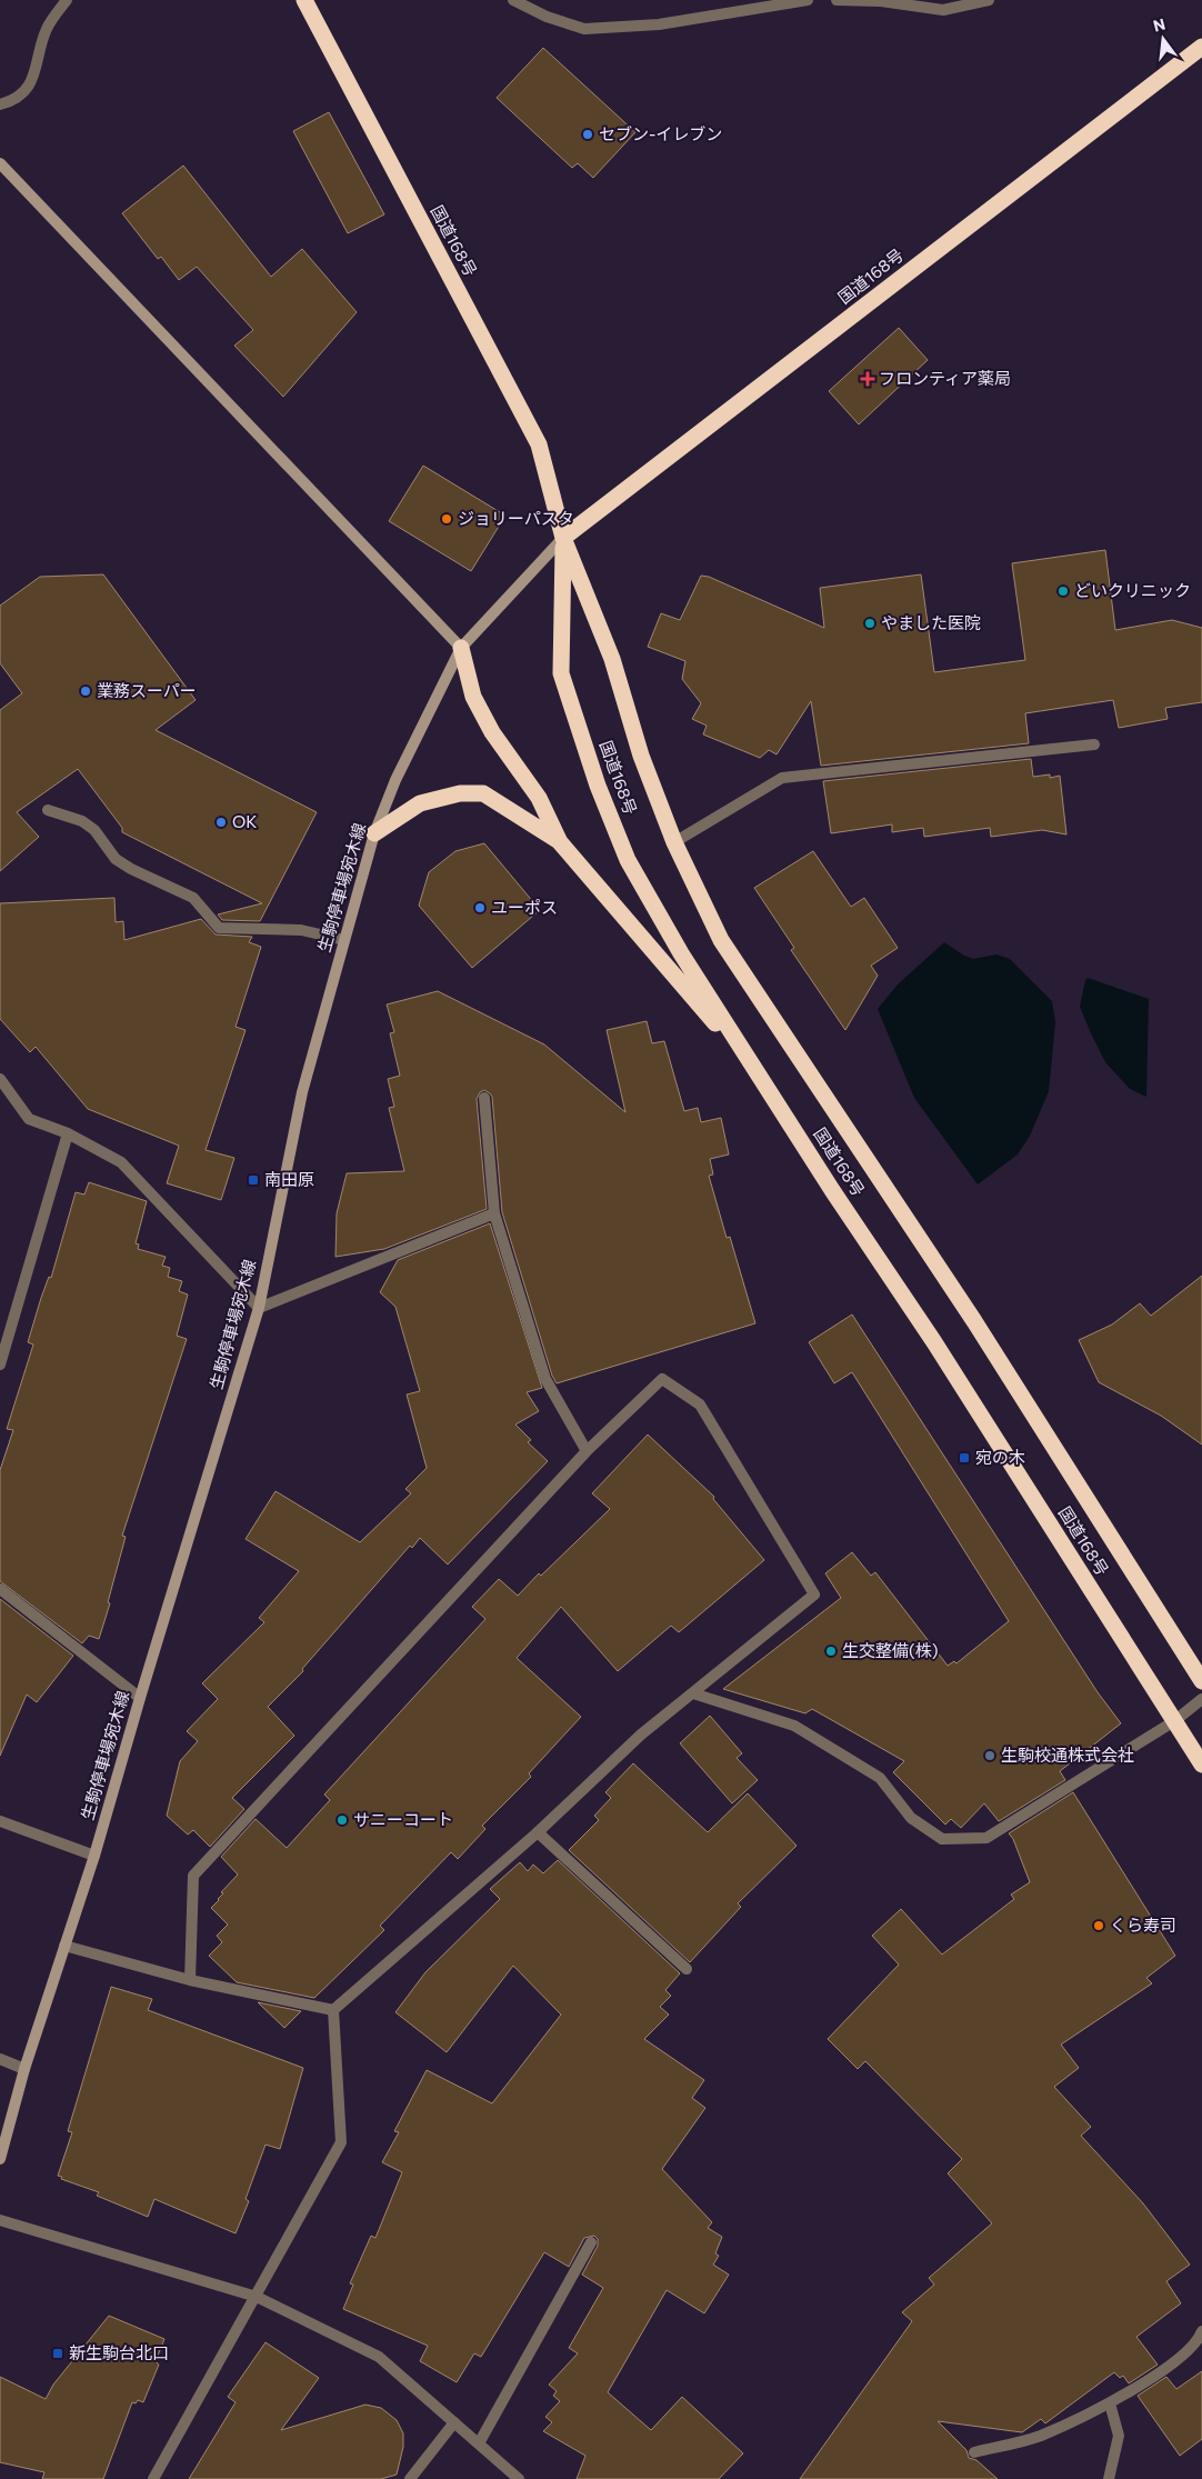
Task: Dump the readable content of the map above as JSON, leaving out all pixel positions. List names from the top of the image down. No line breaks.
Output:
{"streets":{"highway":["国道168号"],"main road":["生駒停車場宛木線"]},"crossings":[["国道168号","生駒停車場宛木線"]],"places":{"other":["セブン-イレブン","ジョリーパスタ","どいクリニック","やました医院","業務スーパー","OK","ユーポス","生交整備(株)","生駒校通株式会社","サニーコート","くら寿司"],"health":["フロンティア薬局"],"transit":["南田原","宛の木","新生駒台北口"]},"north":"top"}
